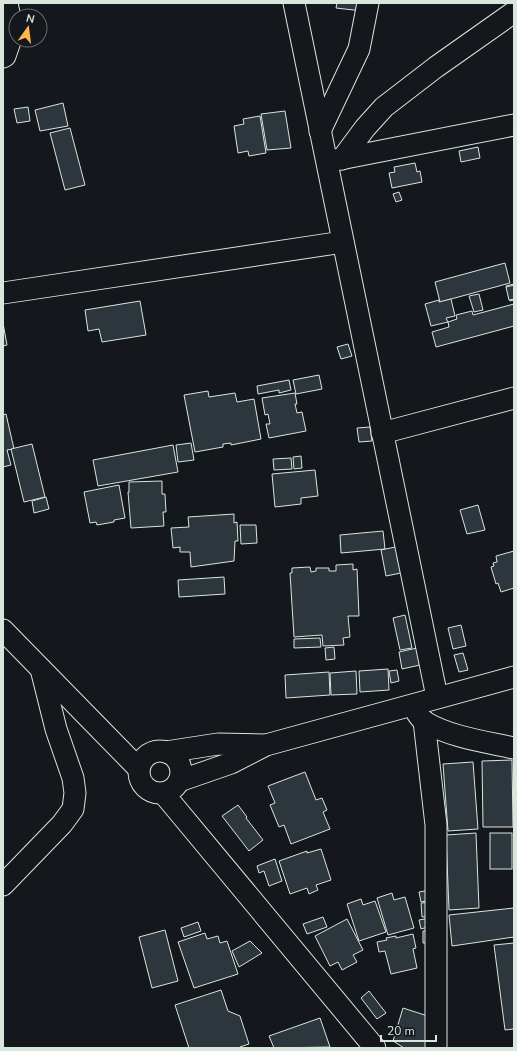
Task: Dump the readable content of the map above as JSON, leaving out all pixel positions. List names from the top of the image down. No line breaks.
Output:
{"scale_bar":"20 m","north":"top"}
